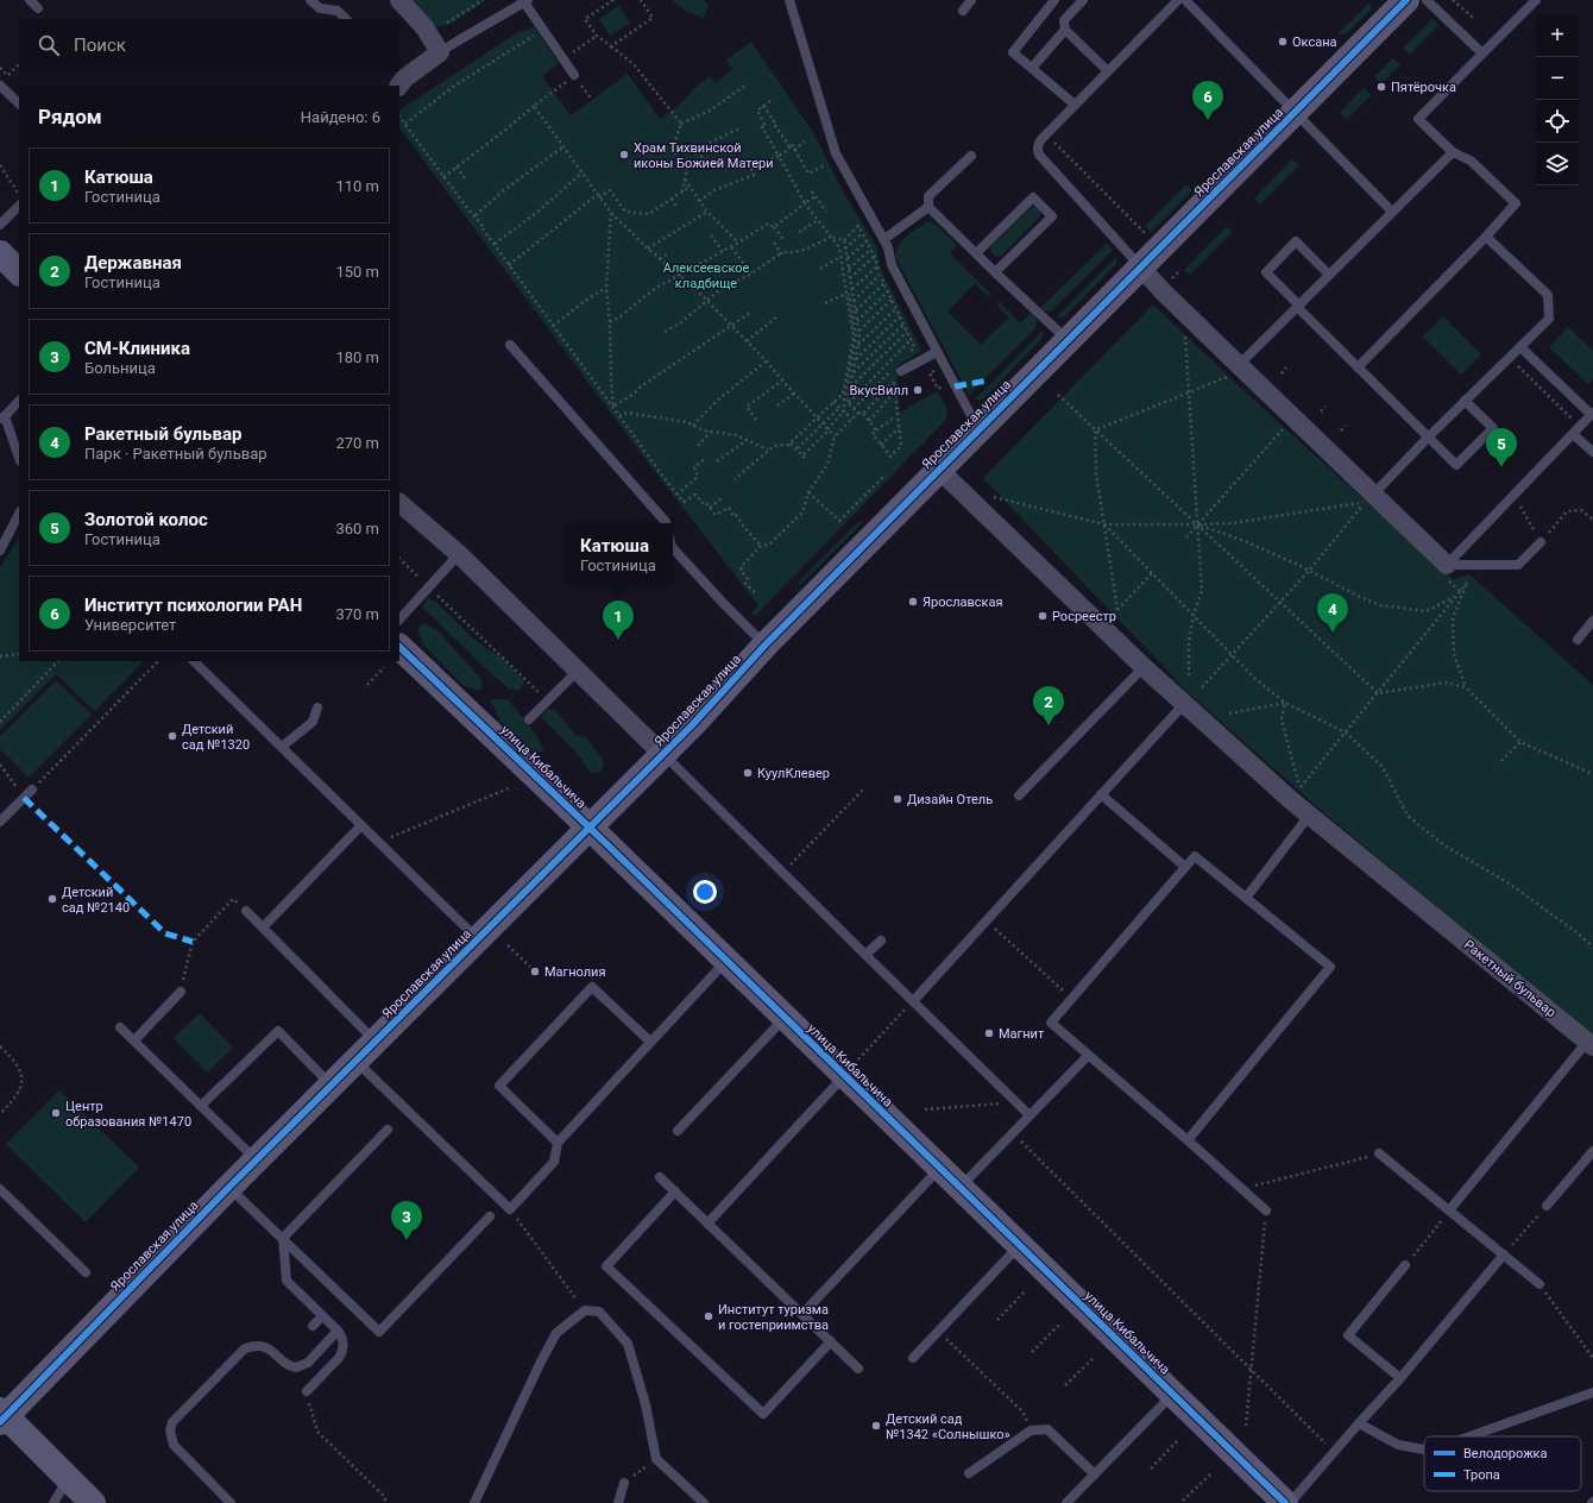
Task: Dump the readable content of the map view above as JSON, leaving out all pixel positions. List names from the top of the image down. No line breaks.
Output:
{"streets":{"street":["Ярославская улица","улица Кибальчича","Ракетный бульвар"]},"crossings":[["Ярославская улица","улица Кибальчича"],["Ярославская улица","Ракетный бульвар"]],"parks":["Алексеевское кладбище"],"places":["Оксана","Пятёрочка","Храм Тихвинской иконы Божией Матери","ВкусВилл","Ярославская","Росреестр","Детский сад №1320","КуулКлевер","Дизайн Отель","Детский сад №2140","Магнолия","Магнит","Центр образования №1470","Институт туризма и гостеприимства","Детский сад №1342 «Солнышко»"],"legend":["Велодорожка","Тропа"],"page":{"map_buttons":["+","−"],"search":"Поиск","pins":["6","5","4","1","2","3"],"heading":["Рядом","Найдено: 6"],"list":[{"mark":"1","name":"Катюша","note":"Гостиница","value":"110 m"},{"mark":"2","name":"Державная","note":"Гостиница","value":"150 m"},{"mark":"3","name":"СМ-Клиника","note":"Больница","value":"180 m"},{"mark":"4","name":"Ракетный бульвар","note":"Парк · Ракетный бульвар","value":"270 m"},{"mark":"5","name":"Золотой колос","note":"Гостиница","value":"360 m"},{"mark":"6","name":"Институт психологии РАН","note":"Университет","value":"370 m"}],"popup":["Катюша","Гостиница"]}}
